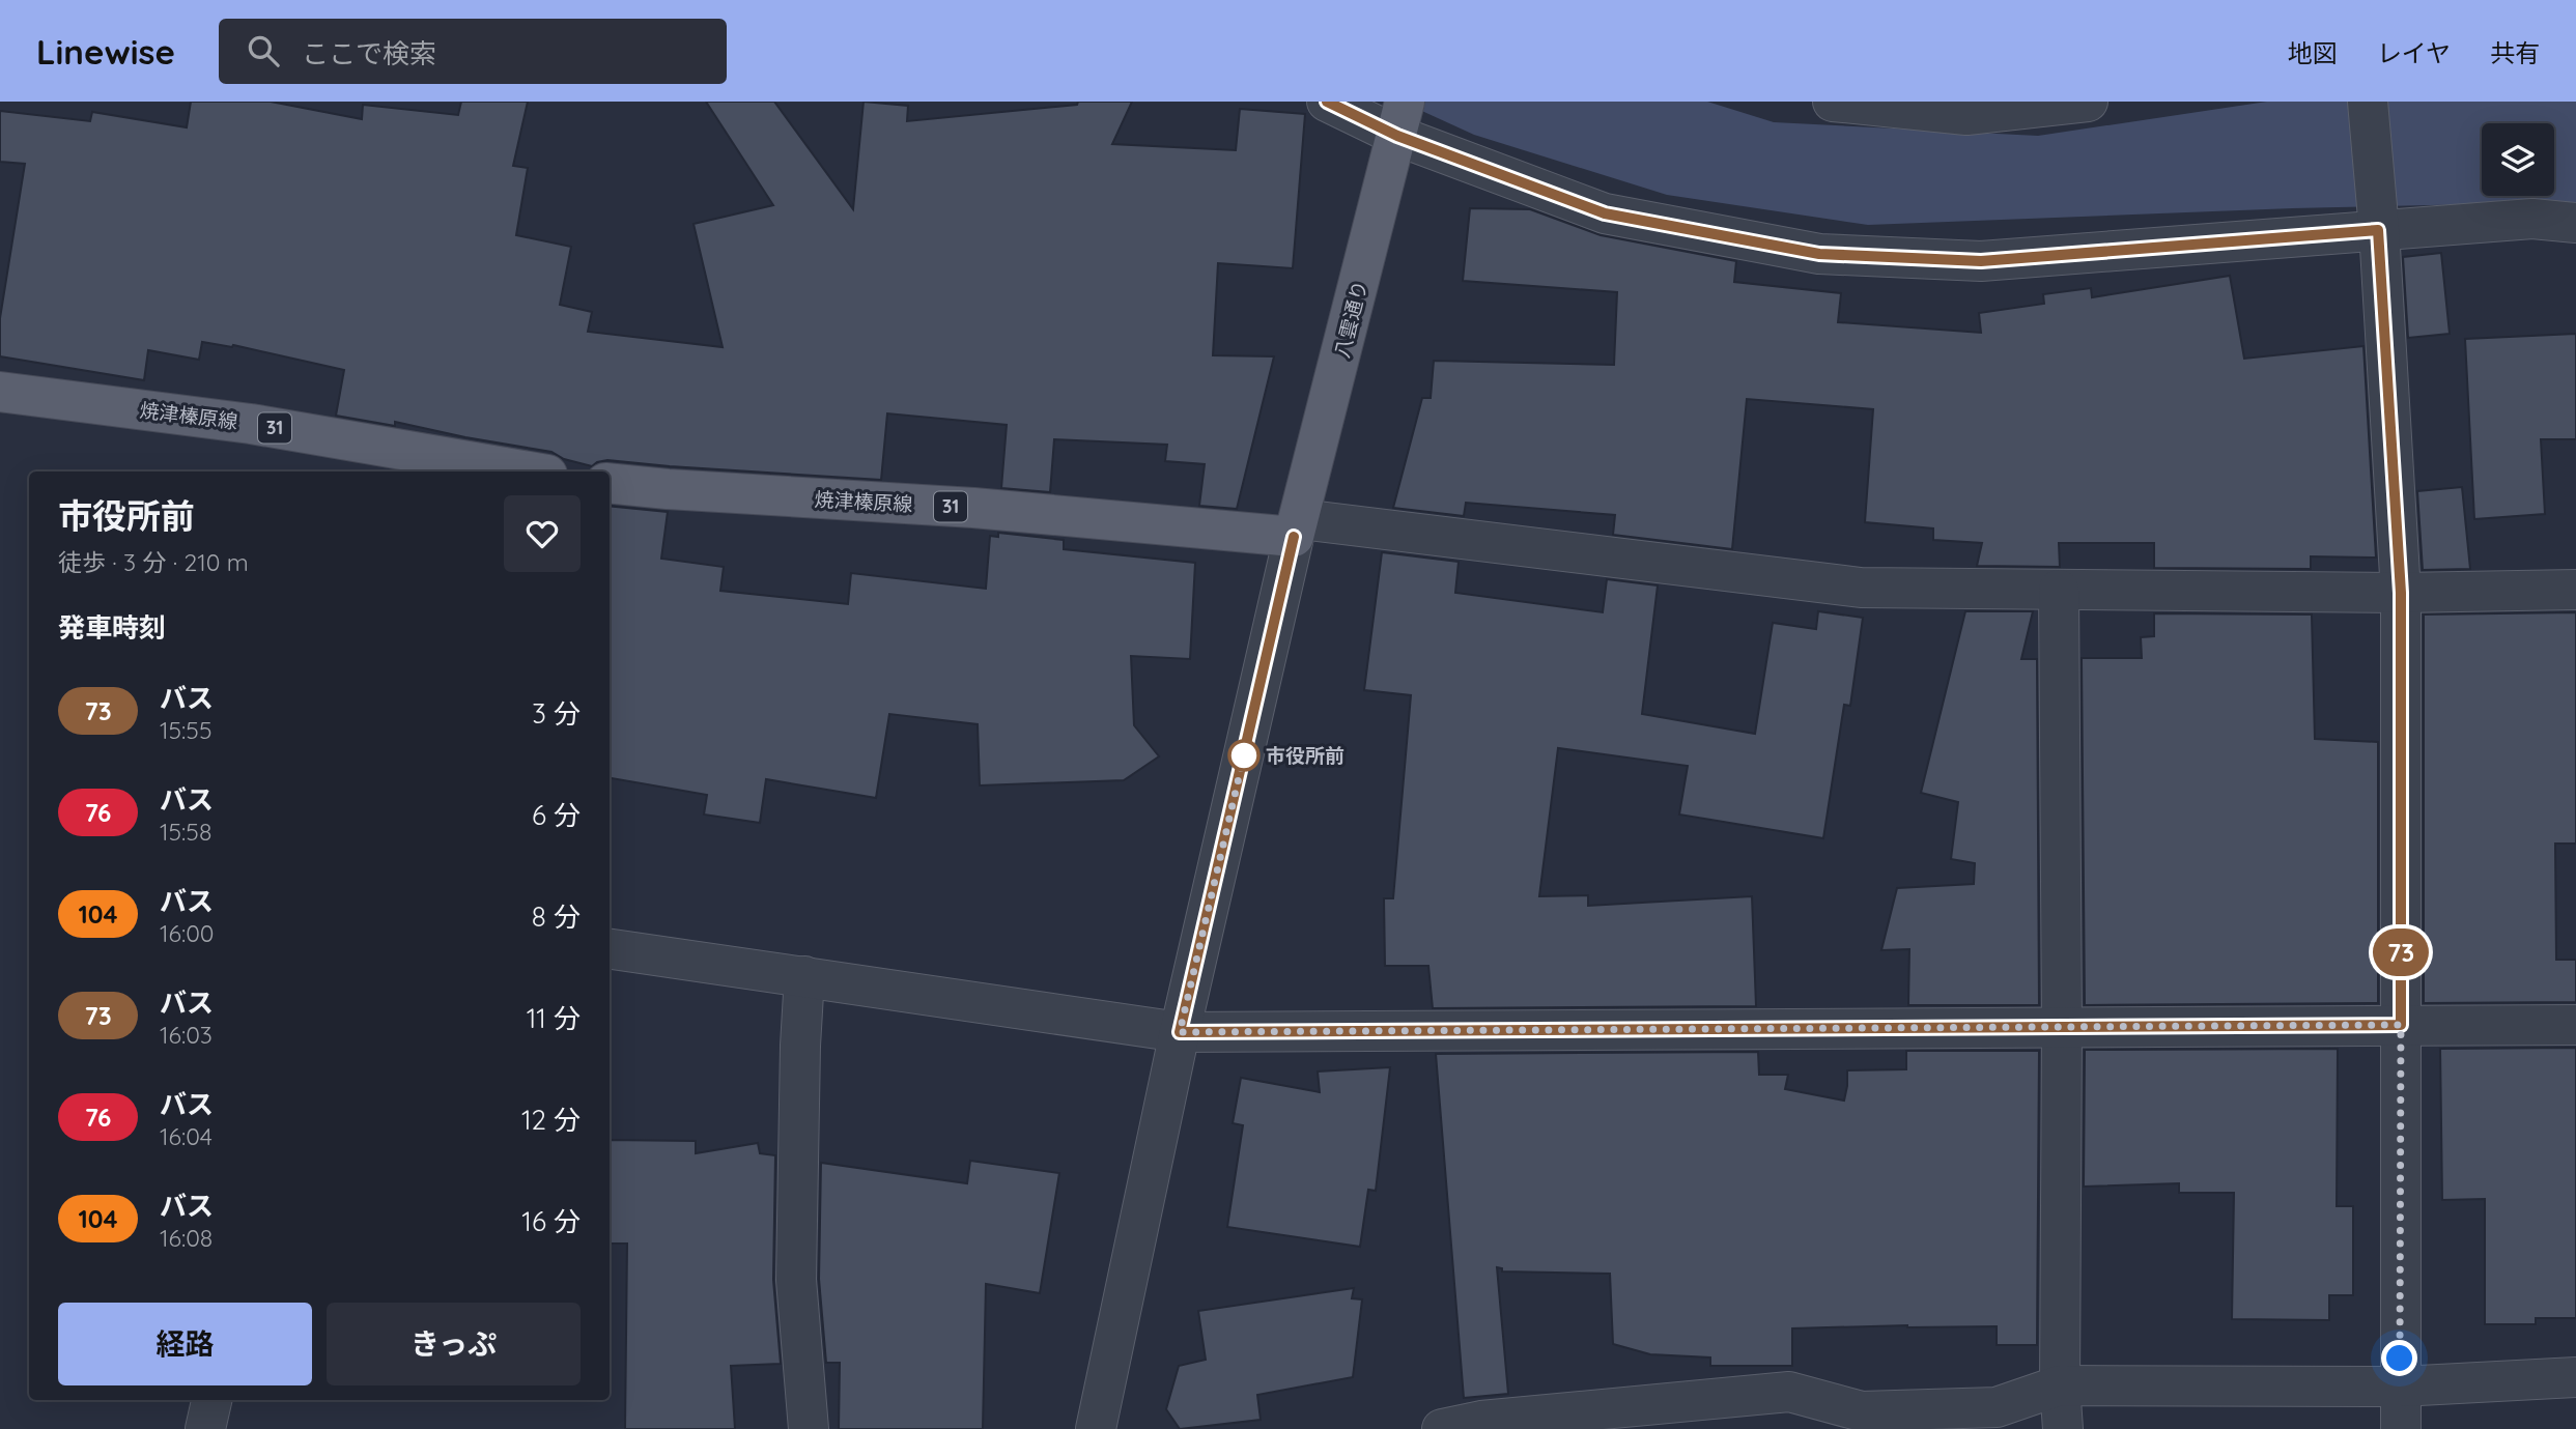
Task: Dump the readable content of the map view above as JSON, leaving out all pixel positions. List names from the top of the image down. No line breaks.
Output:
{"streets":{"main road":["八雲通り","焼津榛原線","31"]},"crossings":[["八雲通り","焼津榛原線"]],"places":["市役所前"],"lines":["bus line 73"],"page":{"header":"Linewise","search":"ここで検索","nav":["地図","レイヤ","共有"],"on_map":"73","heading":[["市役所前","徒歩 · 3 分 · 210 m"],"発車時刻"],"list":[{"mark":"73","name":"バス","note":"15:55","value":"3 分"},{"mark":"76","name":"バス","note":"15:58","value":"6 分"},{"mark":"104","name":"バス","note":"16:00","value":"8 分"},{"mark":"73","name":"バス","note":"16:03","value":"11 分"},{"mark":"76","name":"バス","note":"16:04","value":"12 分"},{"mark":"104","name":"バス","note":"16:08","value":"16 分"}],"buttons":["経路","きっぷ"]}}
